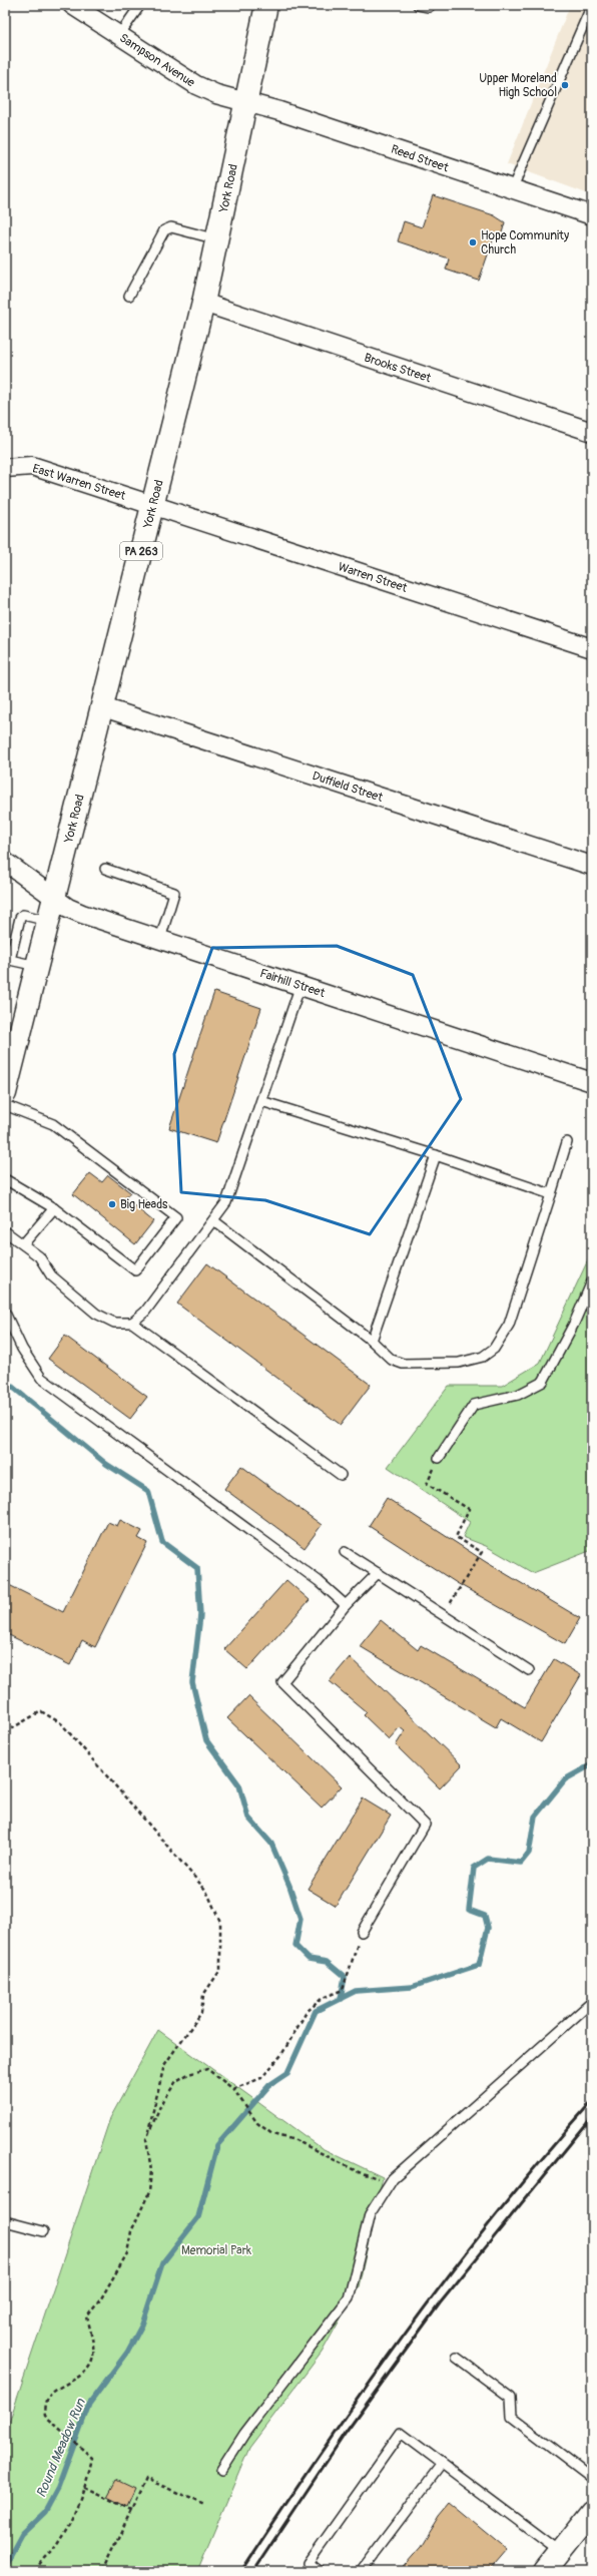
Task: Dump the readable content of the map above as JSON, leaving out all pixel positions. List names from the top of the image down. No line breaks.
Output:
{"streets":{"main road":["York Road","PA 263"],"street":["Sampson Avenue","Reed Street","Brooks Street","East Warren Street","Warren Street","Duffield Street","Fairhill Street"]},"crossings":[["Sampson Avenue","Reed Street"],["Sampson Avenue","York Road"],["Reed Street","York Road"],["York Road","Brooks Street"],["York Road","East Warren Street"],["York Road","Warren Street"],["York Road","Duffield Street"],["York Road","Fairhill Street"],["East Warren Street","Warren Street"]],"water":["Round Meadow Run"],"parks":["Memorial Park"],"places":["Upper Moreland High School","Hope Community Church","Big Heads"]}
